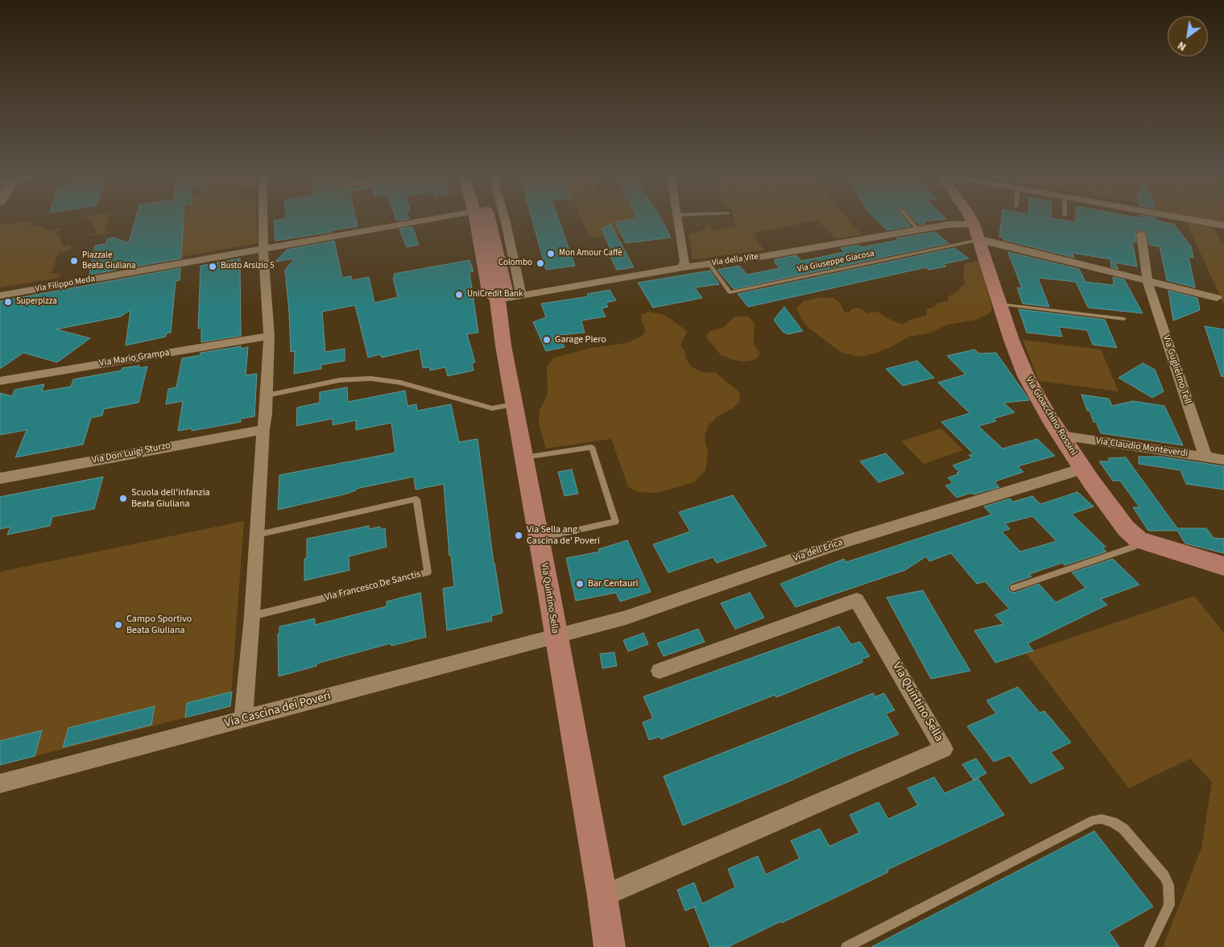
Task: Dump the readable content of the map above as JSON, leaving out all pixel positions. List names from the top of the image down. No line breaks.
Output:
{"streets":{"street":["Via della Vite","Via Filippo Meda","Via Mario Grampa","Via Guglielmo Tell","Via Gioacchino Rossini","Via Claudio Monteverdi","Via Don Luigi Sturzo","Via dell'Erica","Via Quintino Sella","Via Cascina dei Poveri"],"lane":["Via Giuseppe Giacosa","Via Francesco De Sanctis"]},"crossings":[["Via della Vite","Via Giuseppe Giacosa"],["Via della Vite","Via Gioacchino Rossini"],["Via della Vite","Via Quintino Sella"],["Via Giuseppe Giacosa","Via Gioacchino Rossini"],["Via Guglielmo Tell","Via Claudio Monteverdi"],["Via Gioacchino Rossini","Via Claudio Monteverdi"],["Via Gioacchino Rossini","Via dell'Erica"],["Via dell'Erica","Via Quintino Sella"],["Via dell'Erica","Via Cascina dei Poveri"],["Via Quintino Sella","Via Cascina dei Poveri"]],"places":["Mon Amour Caffè","Piazzale Beata Giuliana","Colombo","Busto Arsizio 5","UniCredit Bank","Superpizza","Garage Piero","Scuola dell'infanzia Beata Giuliana","Via Sella ang. Cascina de' Poveri","Bar Centauri","Campo Sportivo Beata Giuliana"],"north":"bottom left"}
